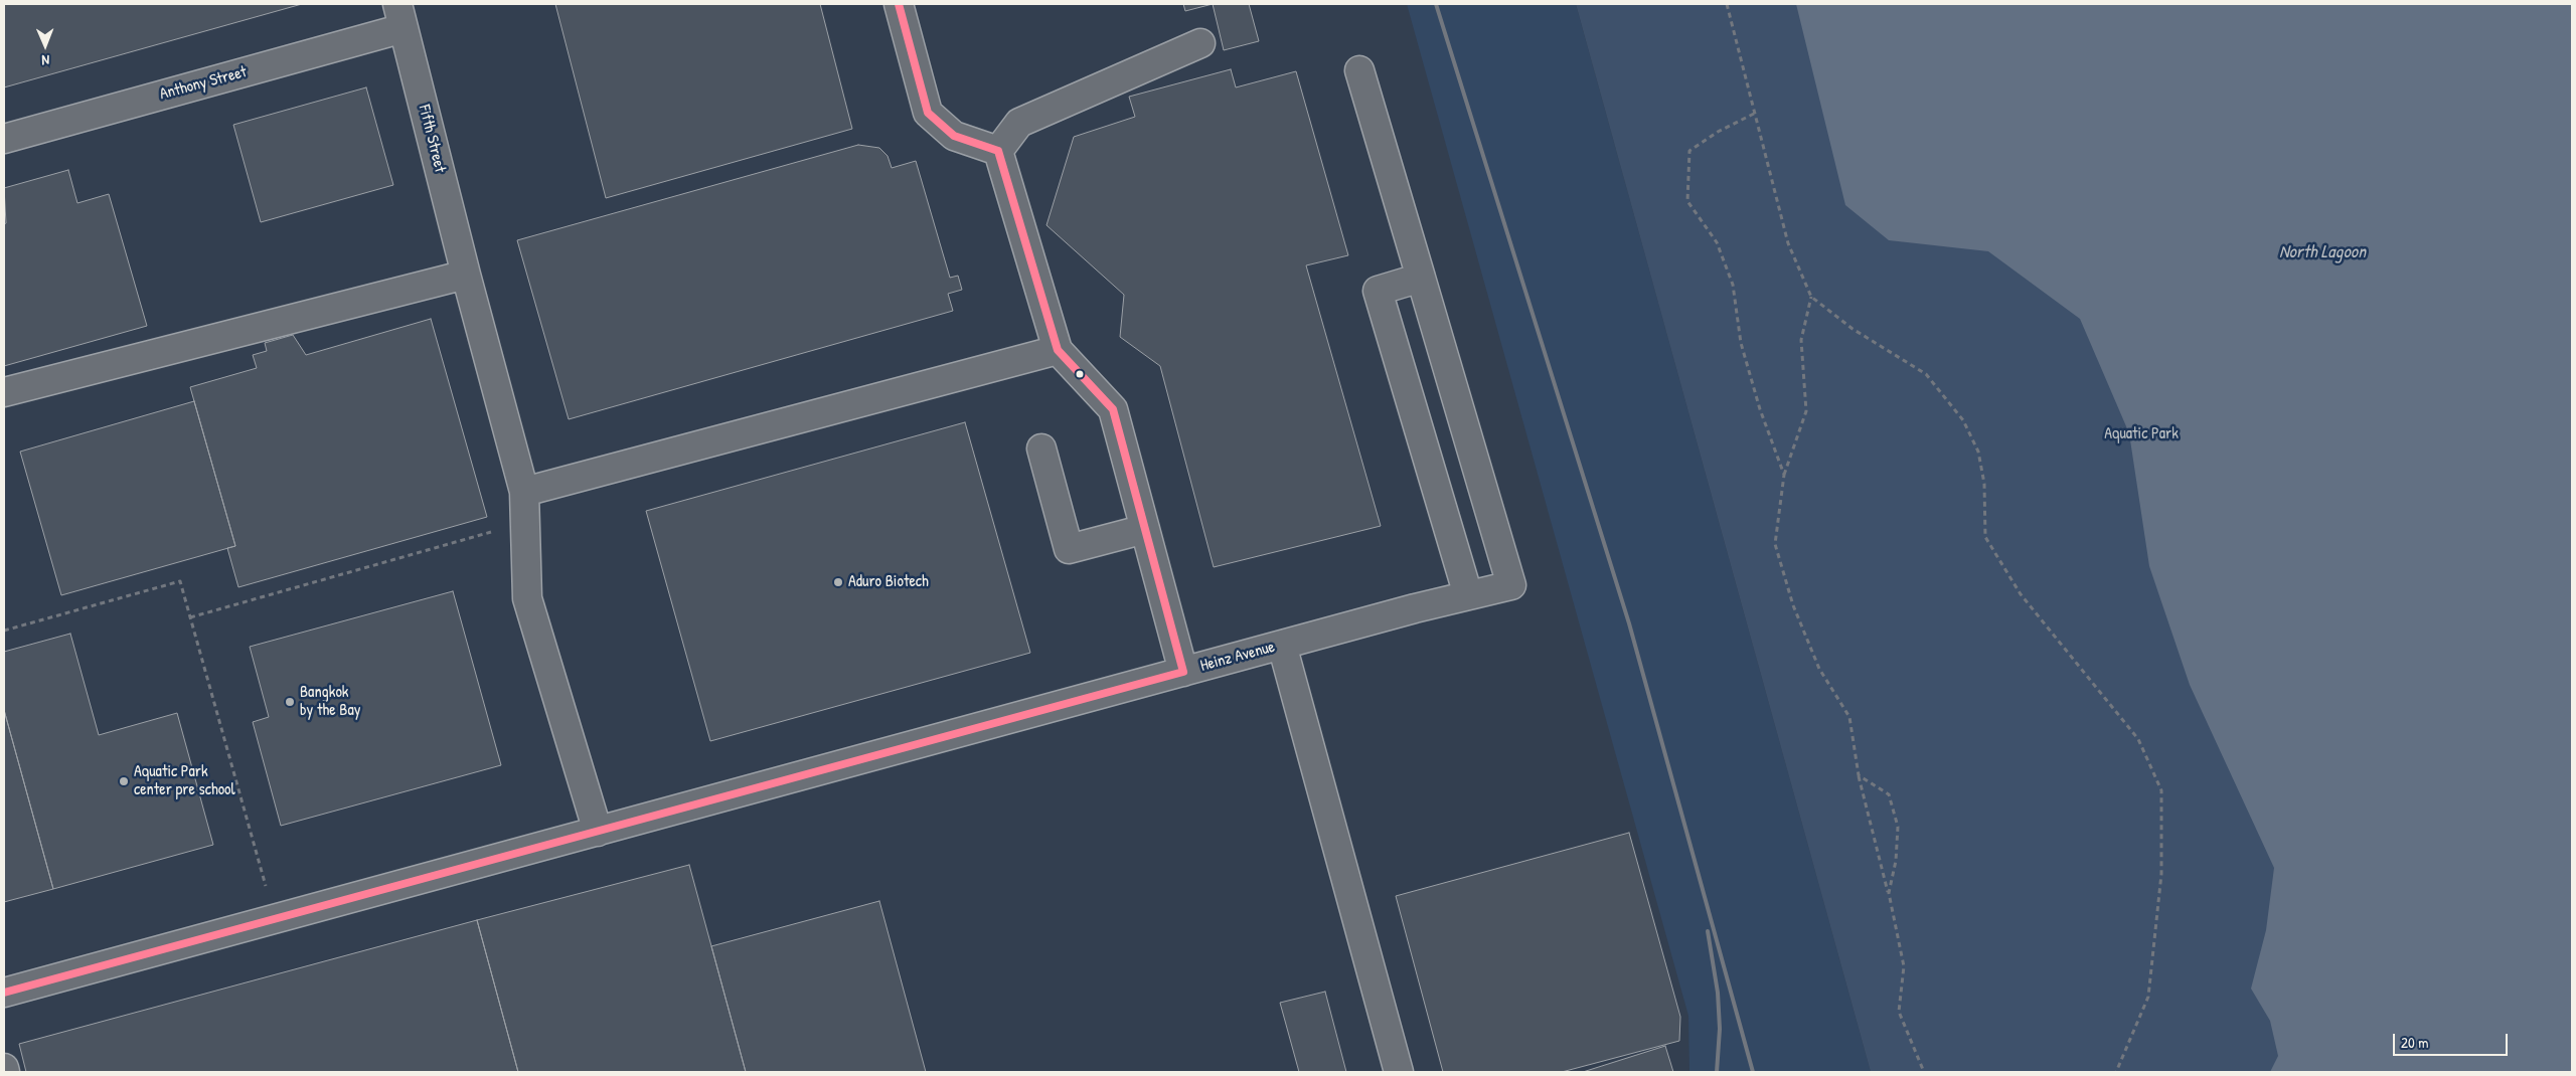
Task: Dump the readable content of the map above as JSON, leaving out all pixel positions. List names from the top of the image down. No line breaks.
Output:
{"streets":{"street":["Anthony Street","Fifth Street","Heinz Avenue"]},"crossings":[["Anthony Street","Fifth Street"],["Fifth Street","Heinz Avenue"]],"water":["North Lagoon"],"parks":["Aquatic Park"],"places":["Aduro Biotech","Bangkok by the Bay","Aquatic Park center pre school"],"scale_bar":"20 m","north":"bottom"}
